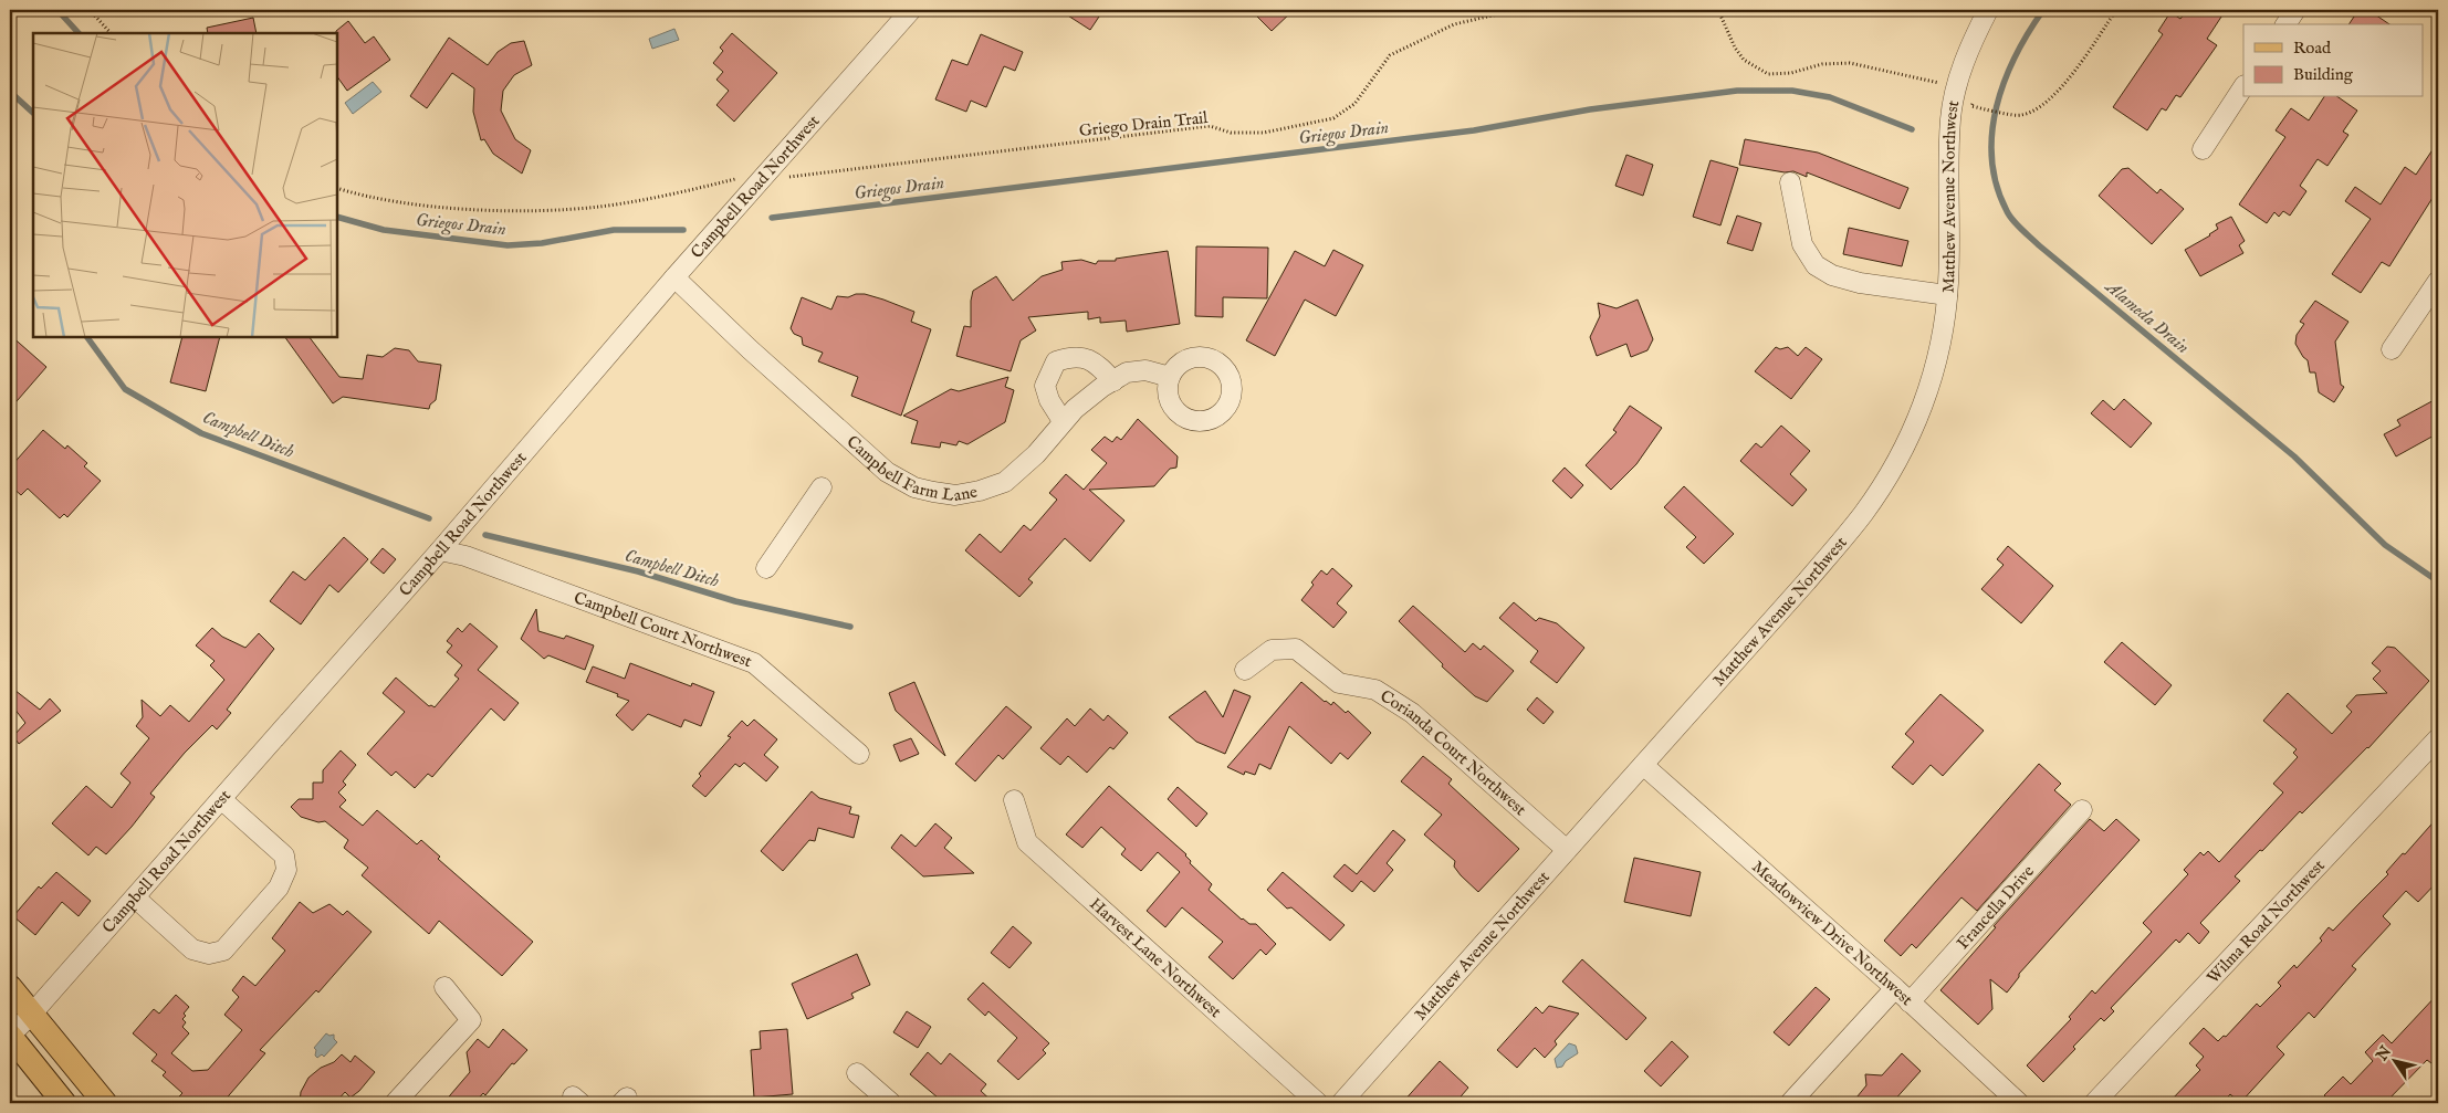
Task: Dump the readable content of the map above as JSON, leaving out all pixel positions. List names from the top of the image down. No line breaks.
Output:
{"streets":{"street":["Campbell Road Northwest","Matthew Avenue Northwest","Campbell Farm Lane","Campbell Court Northwest","Corianda Court Northwest","Francella Drive","Wilma Road Northwest","Meadowview Drive Northwest","Harvest Lane Northwest"],"path":["Griego Drain Trail"]},"crossings":[["Griego Drain Trail","Campbell Road Northwest"],["Campbell Road Northwest","Campbell Farm Lane"],["Campbell Road Northwest","Campbell Court Northwest"],["Matthew Avenue Northwest","Corianda Court Northwest"],["Matthew Avenue Northwest","Meadowview Drive Northwest"],["Francella Drive","Meadowview Drive Northwest"]],"water":["Griegos Drain","Alameda Drain","Campbell Ditch"],"legend":["Road","Building"],"north":"top left"}
